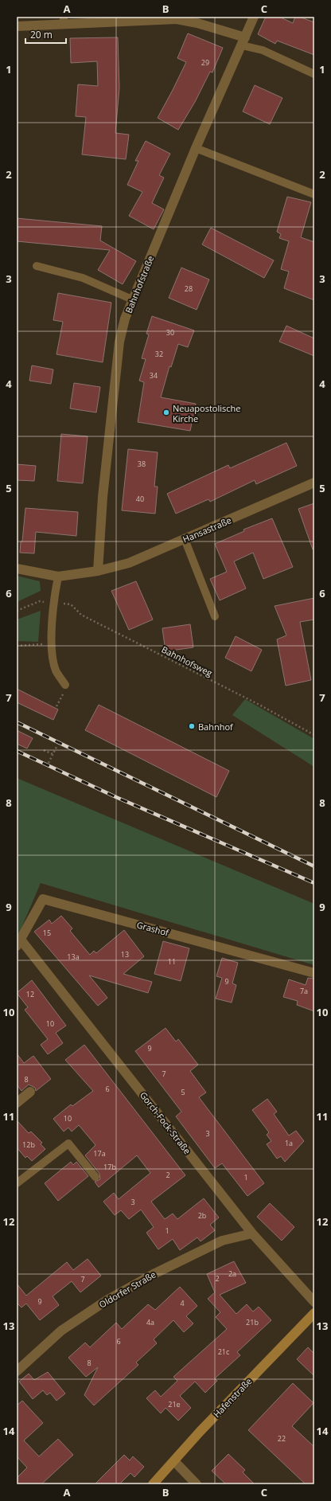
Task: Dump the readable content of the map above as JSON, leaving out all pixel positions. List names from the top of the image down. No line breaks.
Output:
{"streets":{"street":["Bahnhofstraße","Hansastraße","Grashof","Gorch-Fock-Straße","Oldorfer Straße","Hafenstraße"],"path":["Bahnhofsweg"]},"crossings":[["Bahnhofstraße","Hansastraße"],["Grashof","Gorch-Fock-Straße"],["Gorch-Fock-Straße","Oldorfer Straße"]],"places":["Neuapostolische Kirche","Bahnhof"],"house_numbers":["29","28","30","32","34","38","40","15","13","13a","11","9","7a","12","10","9","7","8","6","5","10","3","1a","12b","17a","17b","2","1","3","2b","1","2a","2","7","9","4","4a","21b","6","21c","8","21e","22"],"scale_bar":"20 m","grid":{"columns":["A","B","C"],"rows":["1","2","3","4","5","6","7","8","9","10","11","12","13","14"]}}
